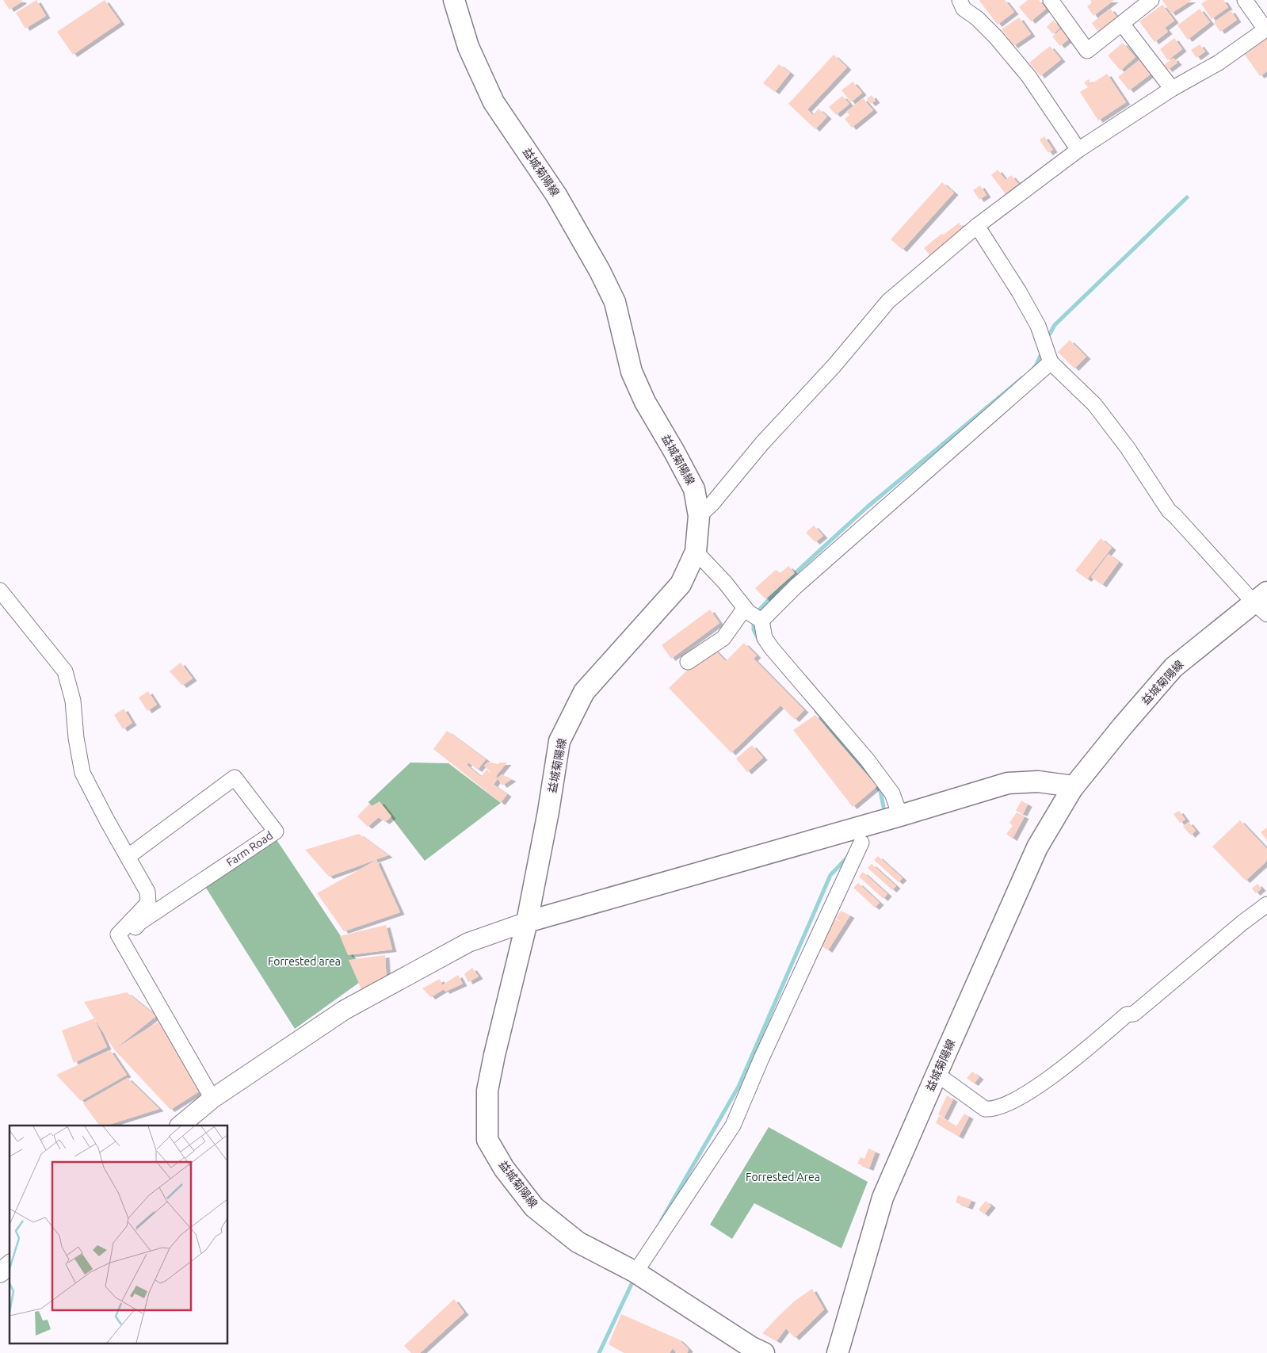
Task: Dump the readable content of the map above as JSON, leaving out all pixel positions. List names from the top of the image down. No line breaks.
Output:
{"streets":{"main road":["益城菊陽線"],"street":["Farm Road"]},"parks":["Forrested area","Forrested Area"]}
